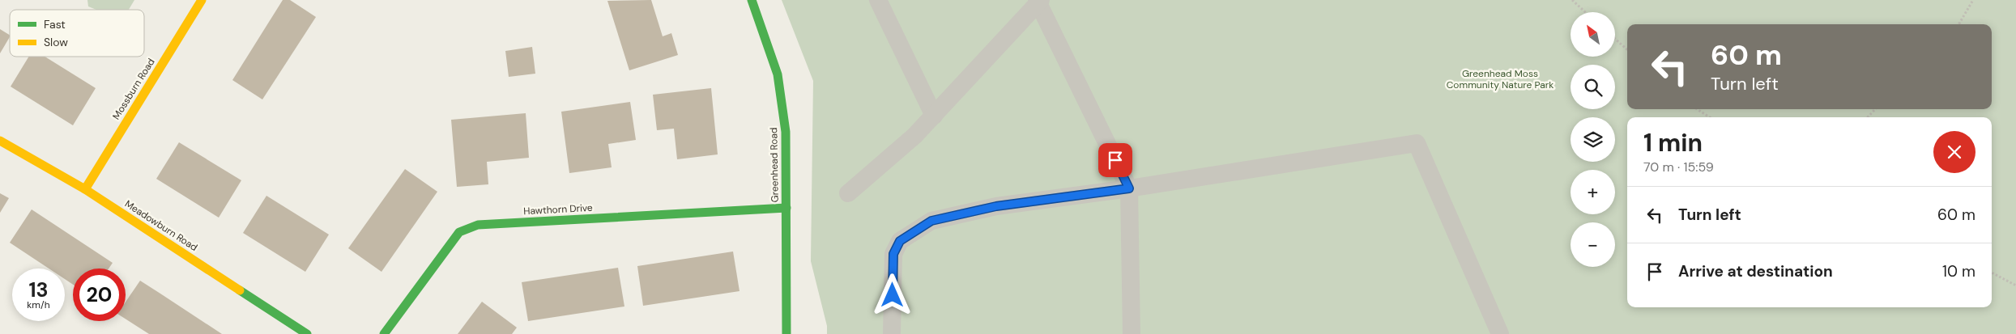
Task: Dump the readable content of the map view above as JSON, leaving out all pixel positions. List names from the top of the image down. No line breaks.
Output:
{"streets":{"street":["Mossburn Road","Greenhead Road","Hawthorn Drive","Meadowburn Road"]},"crossings":[["Mossburn Road","Meadowburn Road"],["Greenhead Road","Hawthorn Drive"]],"parks":["Greenhead Moss Community Nature Park"],"legend":["Fast","Slow"],"north":"top left","page":{"map_buttons":["+","−"],"turn":["60 m","Turn left"],"heading":["1 min","70 m · 15:59"],"list":[{"name":"Turn left","value":"60 m"},{"name":"Arrive at destination","value":"10 m"}],"speed":"13 km/h","limit":"20"}}
